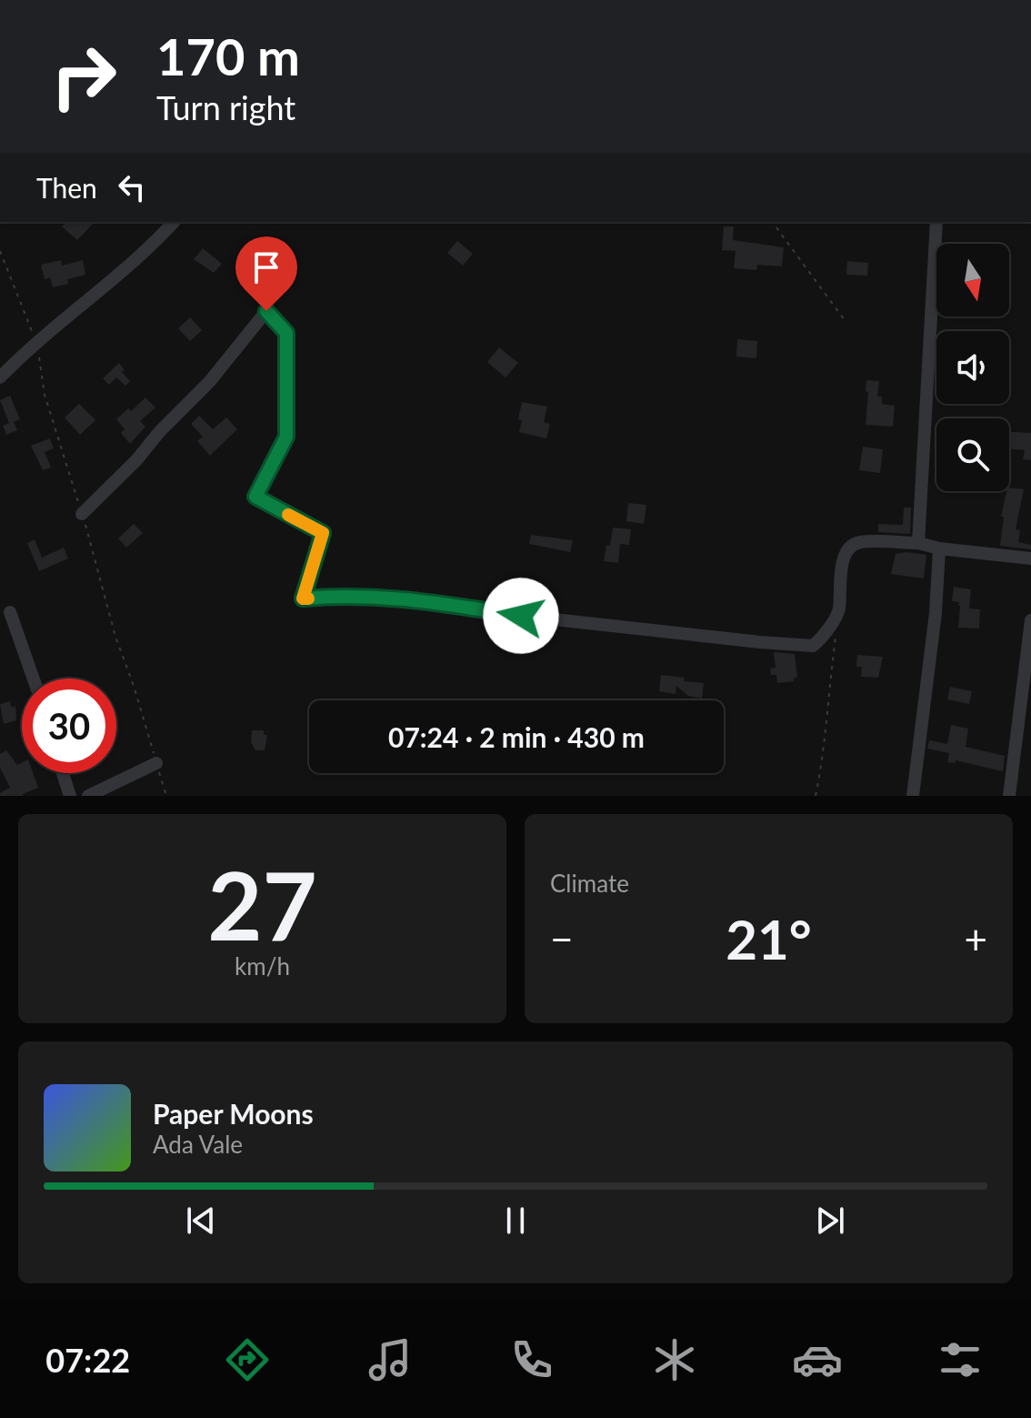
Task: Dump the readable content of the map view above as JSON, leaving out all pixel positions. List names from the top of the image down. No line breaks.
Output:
{"north":"bottom","page":{"turn":["170 m","Turn right"],"then":"Then","limit":"30","trip":"07:24 · 2 min · 430 m","tile":[["27","km/h"],"Climate"],"heat":["−","21°","+"],"song":["Paper Moons","Ada Vale"],"tabs":"07:22"}}
